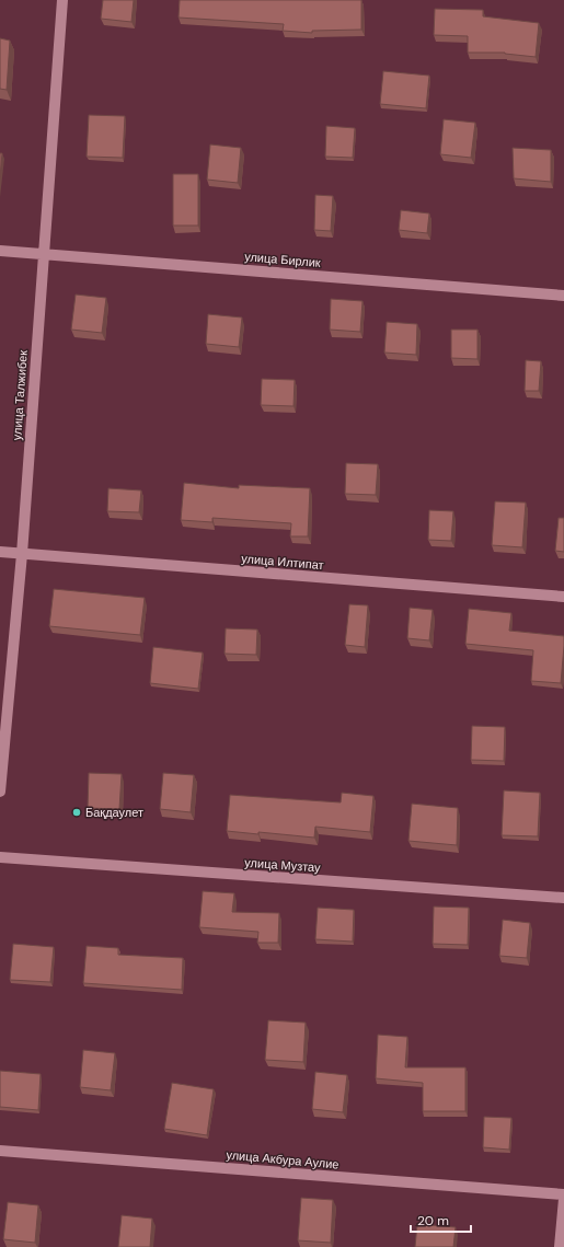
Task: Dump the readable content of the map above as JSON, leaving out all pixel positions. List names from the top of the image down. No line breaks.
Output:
{"streets":{"street":["улица Бирлик","улица Талжибек","улица Илтипат","улица Музтау","улица Акбура Аулие"]},"crossings":[["улица Бирлик","улица Талжибек"],["улица Талжибек","улица Илтипат"]],"places":["Бақдаулет"],"scale_bar":"20 m"}
